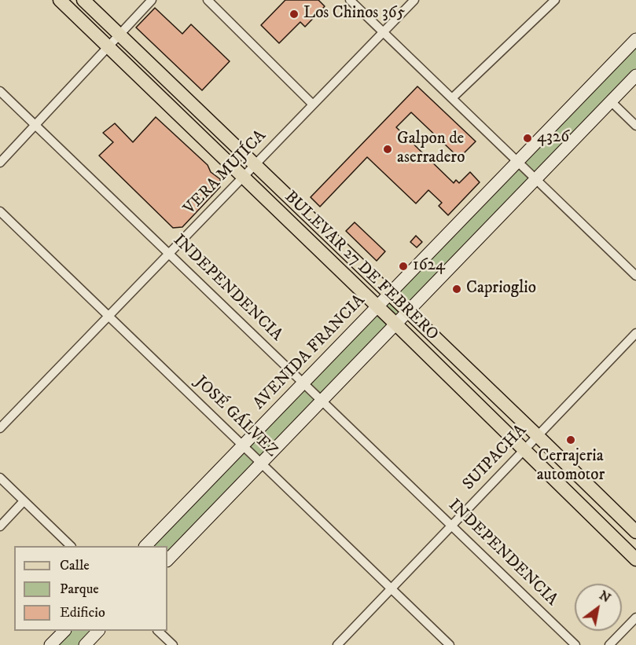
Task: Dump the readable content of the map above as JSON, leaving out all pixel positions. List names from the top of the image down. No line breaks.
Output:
{"streets":{"main road":["BULEVAR 27 DE FEBRERO","AVENIDA FRANCIA"],"street":["VERA MUJÍCA","INDEPENDENCIA","JOSÉ GÁLVEZ","SUIPACHA"]},"crossings":[["VERA MUJÍCA","BULEVAR 27 DE FEBRERO"],["VERA MUJÍCA","INDEPENDENCIA"],["VERA MUJÍCA","JOSÉ GÁLVEZ"],["BULEVAR 27 DE FEBRERO","AVENIDA FRANCIA"],["BULEVAR 27 DE FEBRERO","SUIPACHA"],["INDEPENDENCIA","AVENIDA FRANCIA"],["INDEPENDENCIA","SUIPACHA"],["AVENIDA FRANCIA","JOSÉ GÁLVEZ"],["JOSÉ GÁLVEZ","SUIPACHA"]],"places":["Los Chinos 365","4326","Galpon de aserradero","1624","Caprioglio","Cerrajeria automotor"],"legend":["Calle","Parque","Edificio"],"north":"top right"}
